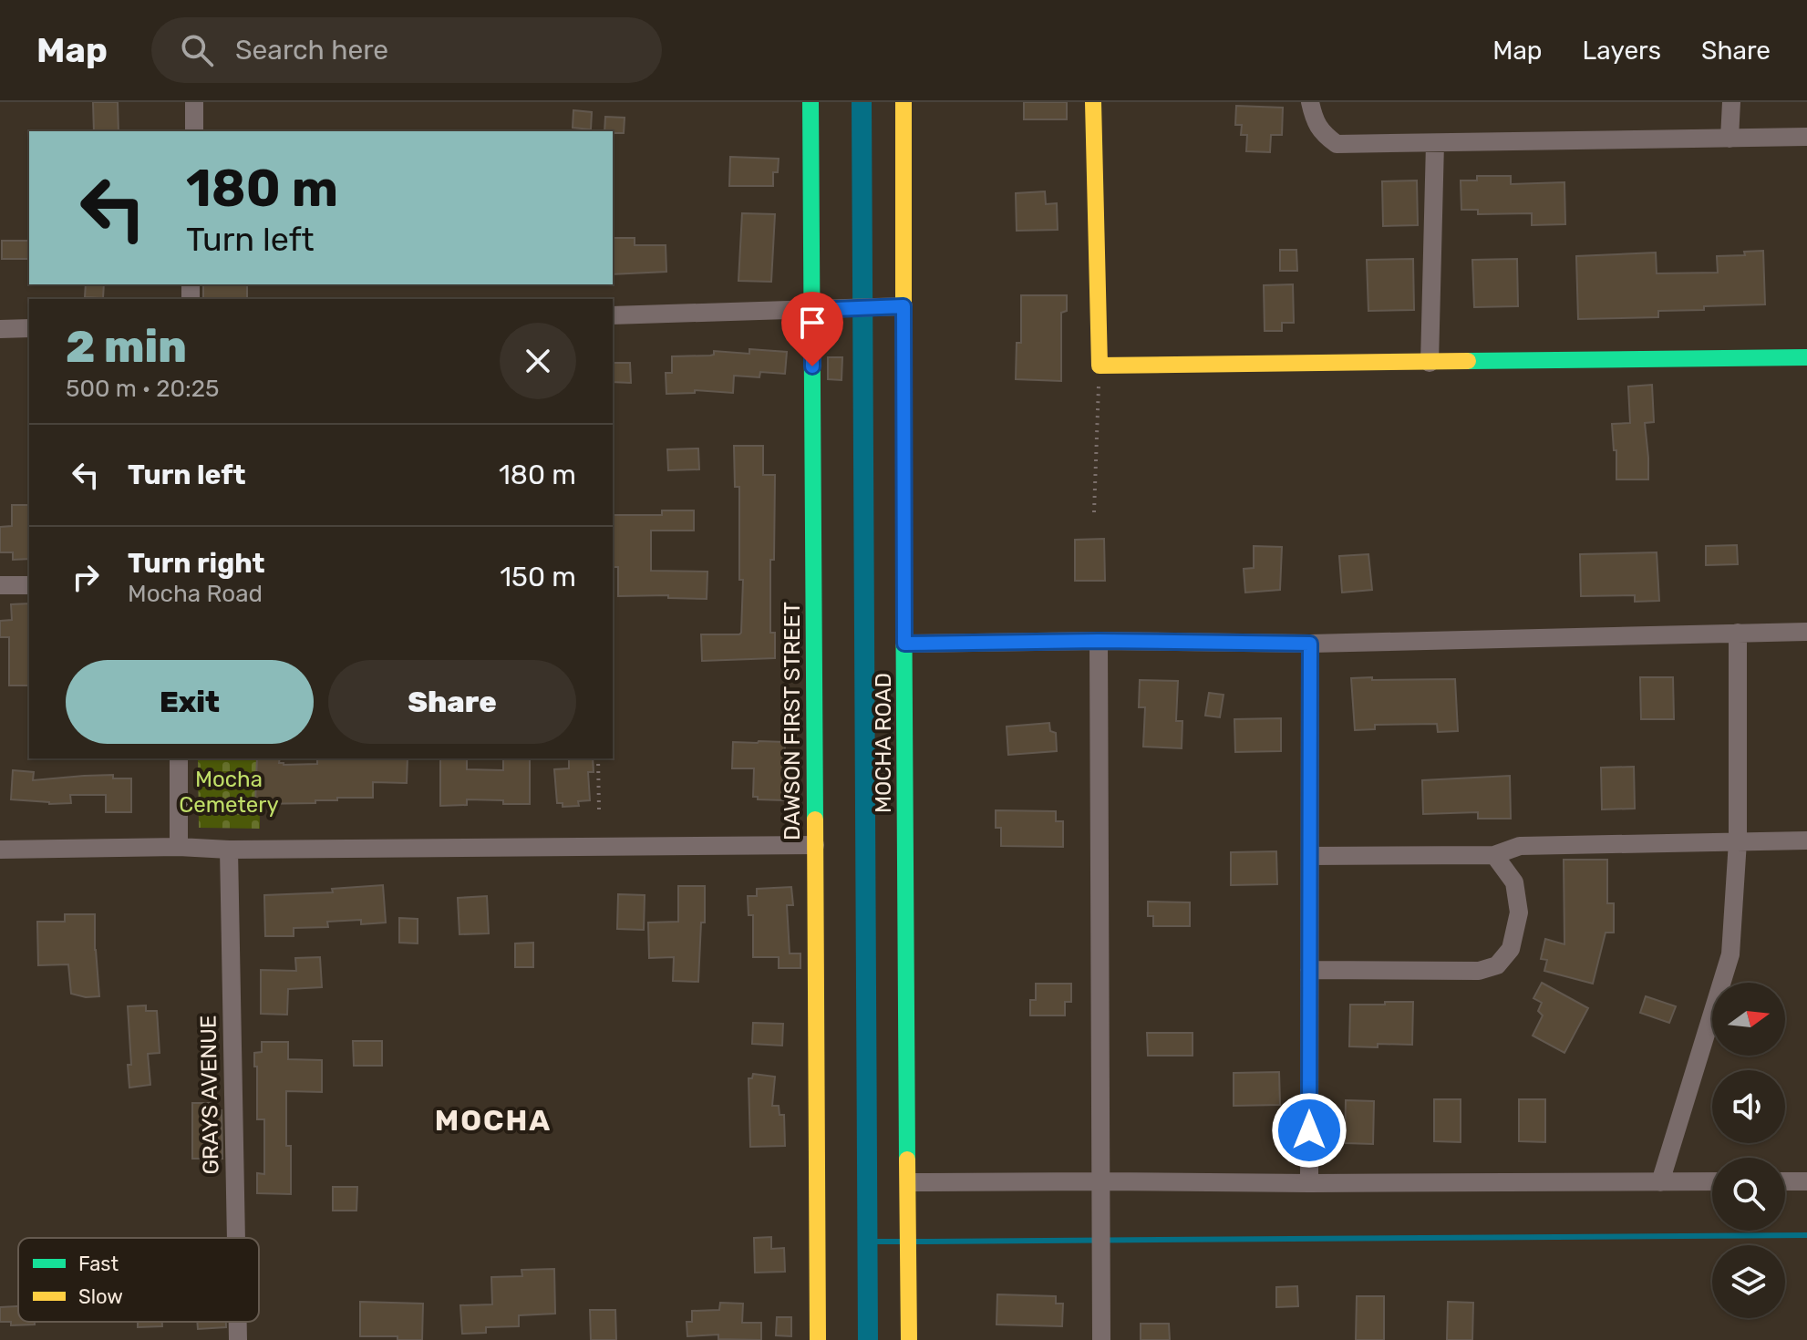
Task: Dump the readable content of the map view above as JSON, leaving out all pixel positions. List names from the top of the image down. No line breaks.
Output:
{"streets":{"street":["DAWSON FIRST STREET","MOCHA ROAD","GRAYS AVENUE"]},"districts":["MOCHA"],"parks":["Mocha Cemetery"],"legend":["Fast","Slow"],"north":"right","page":{"header":"Map","search":"Search here","nav":["Map","Layers","Share"],"turn":["180 m","Turn left"],"heading":["2 min","500 m · 20:25"],"list":[{"name":"Turn left","value":"180 m"},{"name":"Turn right","note":"Mocha Road","value":"150 m"}],"buttons":["Exit","Share"]}}
